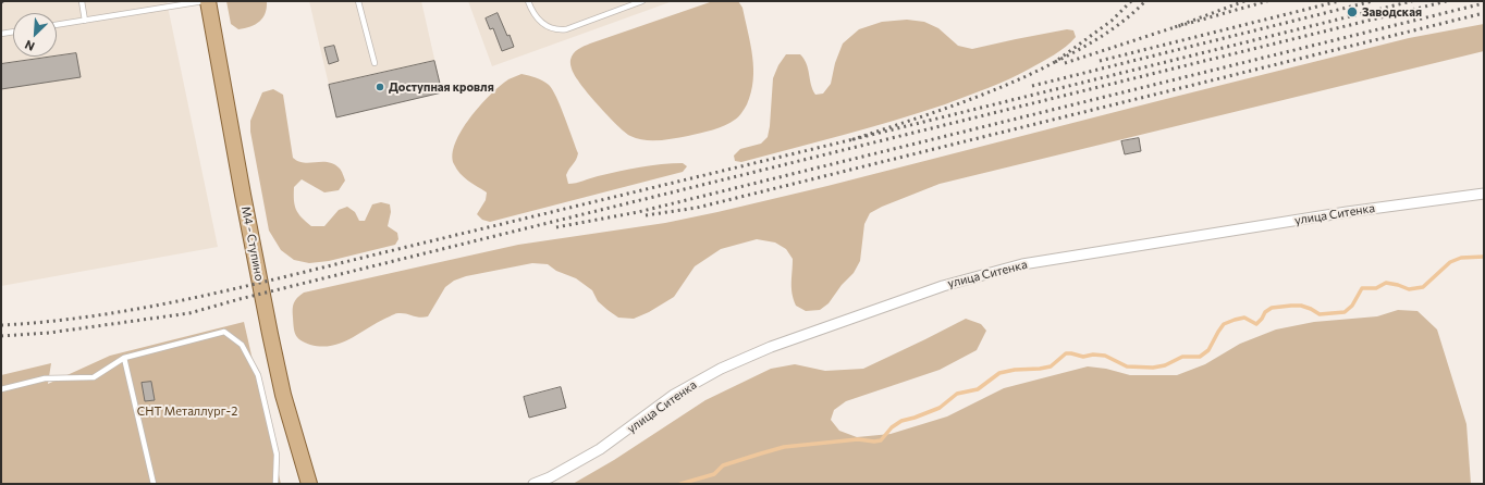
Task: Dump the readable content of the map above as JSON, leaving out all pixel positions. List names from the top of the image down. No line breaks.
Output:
{"streets":{"main road":["М4 - Ступино"],"street":["улица Ситенка"]},"parks":["СНТ Металлург-2"],"places":["Заводская","Доступная кровля"],"north":"bottom left"}
